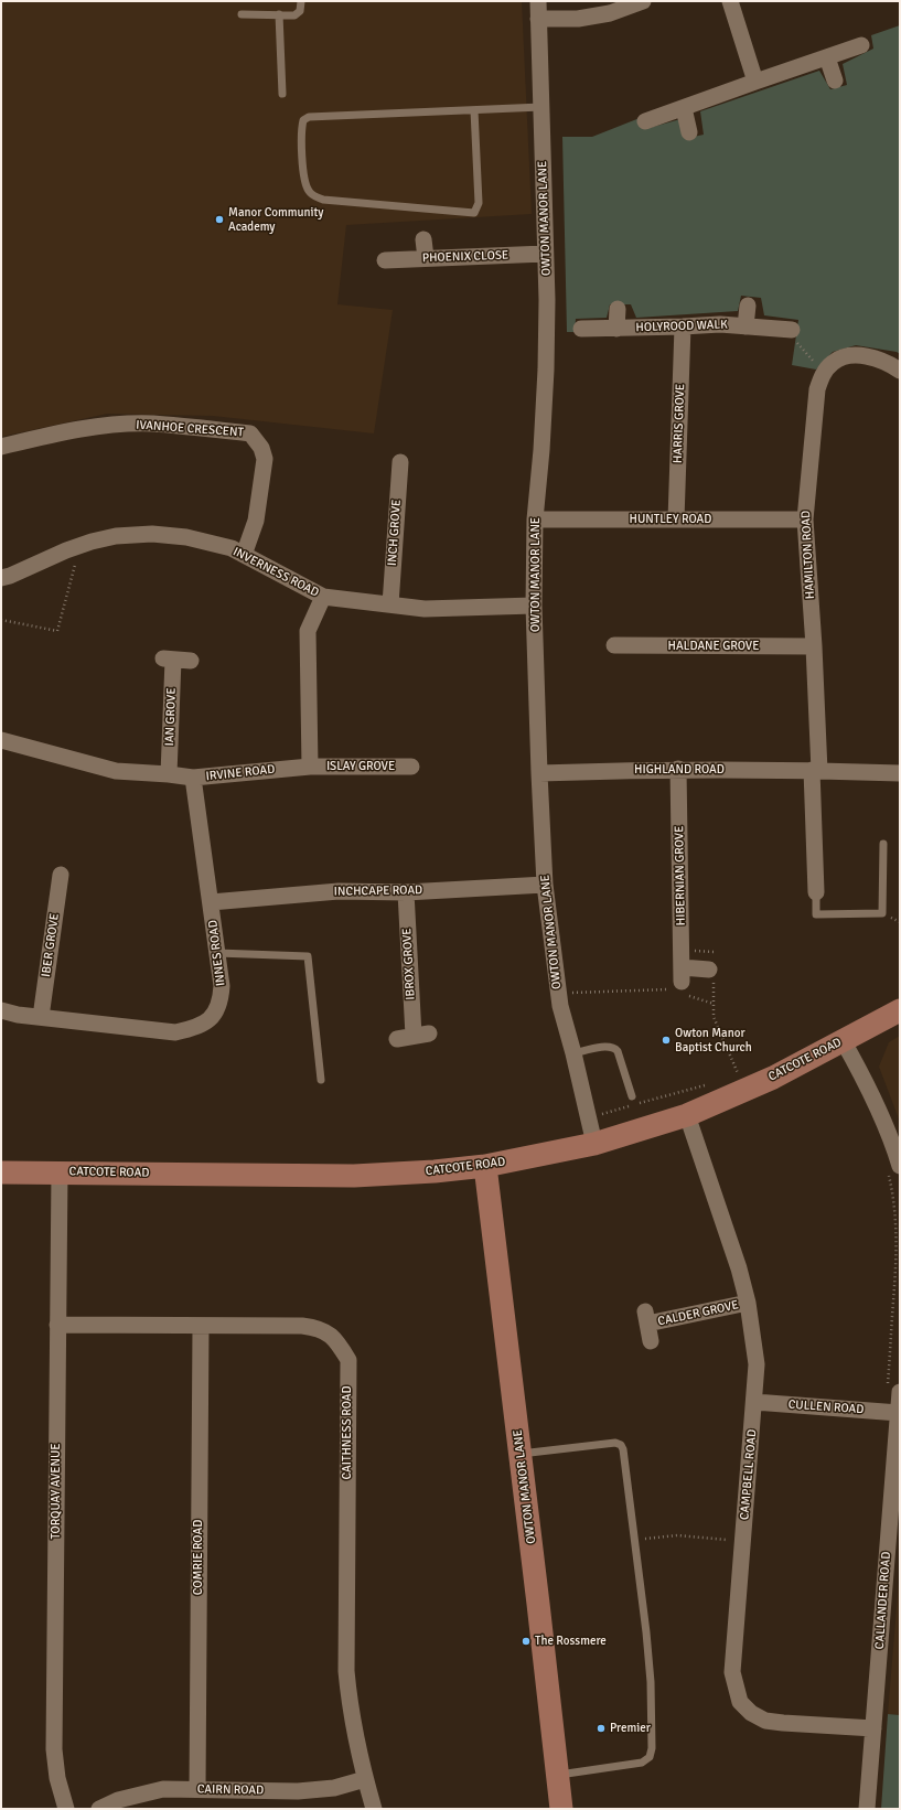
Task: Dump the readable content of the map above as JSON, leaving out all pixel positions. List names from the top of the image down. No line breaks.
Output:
{"streets":{"street":["OWTON MANOR LANE","PHOENIX CLOSE","HOLYROOD WALK","HARRIS GROVE","IVANHOE CRESCENT","HUNTLEY ROAD","INCH GROVE","HAMILTON ROAD","INVERNESS ROAD","HALDANE GROVE","IAN GROVE","ISLAY GROVE","HIGHLAND ROAD","IRVINE ROAD","HIBERNIAN GROVE","INCHCAPE ROAD","IBER GROVE","INNES ROAD","IBROX GROVE","CATCOTE ROAD","CALDER GROVE","CULLEN ROAD","CAITHNESS ROAD","CAMPBELL ROAD","TORQUAY AVENUE","COMRIE ROAD","CALLANDER ROAD","CAIRN ROAD"]},"crossings":[["OWTON MANOR LANE","PHOENIX CLOSE"],["OWTON MANOR LANE","HUNTLEY ROAD"],["OWTON MANOR LANE","INVERNESS ROAD"],["OWTON MANOR LANE","HIGHLAND ROAD"],["OWTON MANOR LANE","INCHCAPE ROAD"],["OWTON MANOR LANE","CATCOTE ROAD"],["HOLYROOD WALK","HARRIS GROVE"],["HARRIS GROVE","HUNTLEY ROAD"],["IVANHOE CRESCENT","INVERNESS ROAD"],["HUNTLEY ROAD","HAMILTON ROAD"],["INCH GROVE","INVERNESS ROAD"],["HAMILTON ROAD","HALDANE GROVE"],["HAMILTON ROAD","HIGHLAND ROAD"],["IAN GROVE","IRVINE ROAD"],["ISLAY GROVE","IRVINE ROAD"],["HIGHLAND ROAD","HIBERNIAN GROVE"],["IRVINE ROAD","INNES ROAD"],["INCHCAPE ROAD","INNES ROAD"],["INCHCAPE ROAD","IBROX GROVE"],["IBER GROVE","INNES ROAD"],["CATCOTE ROAD","CAMPBELL ROAD"],["CATCOTE ROAD","TORQUAY AVENUE"],["CALDER GROVE","CAMPBELL ROAD"],["CULLEN ROAD","CAMPBELL ROAD"],["CULLEN ROAD","CALLANDER ROAD"],["CAITHNESS ROAD","TORQUAY AVENUE"],["CAITHNESS ROAD","COMRIE ROAD"],["CAITHNESS ROAD","CAIRN ROAD"],["CAMPBELL ROAD","CALLANDER ROAD"],["COMRIE ROAD","CAIRN ROAD"]],"places":["Manor Community Academy","Owton Manor Baptist Church","The Rossmere","Premier"]}
